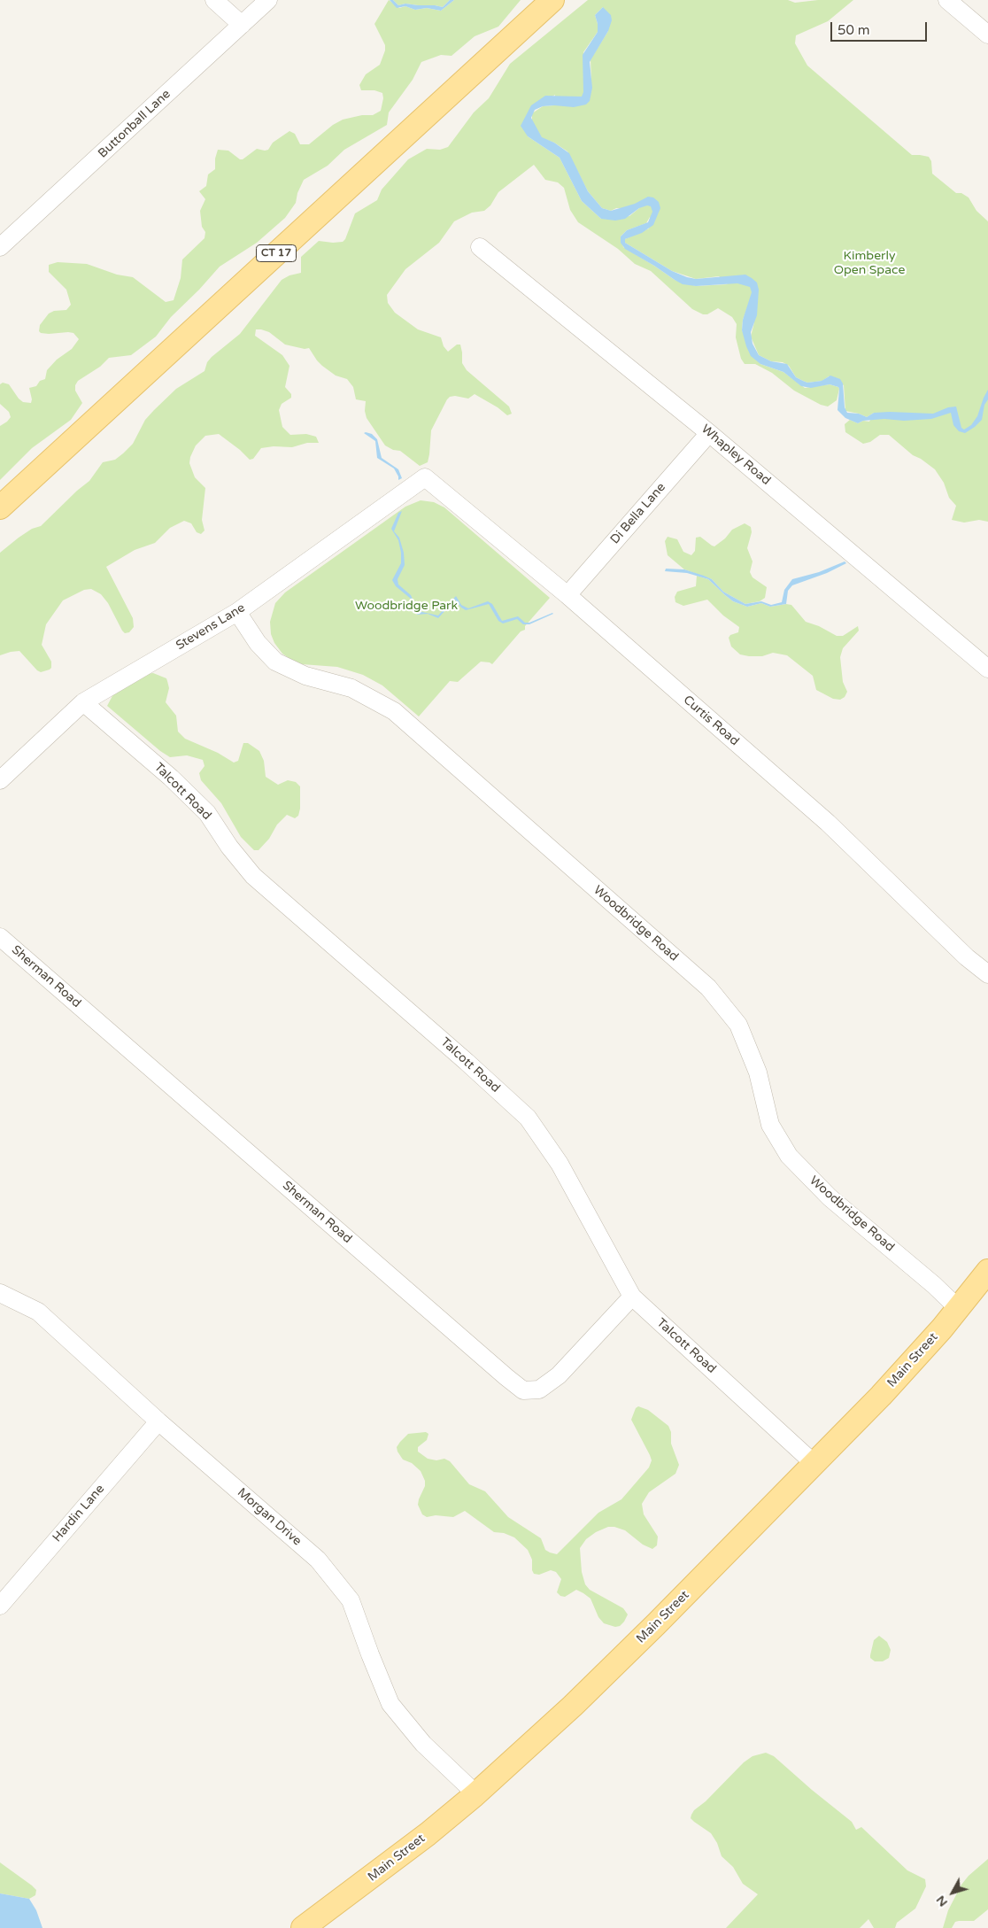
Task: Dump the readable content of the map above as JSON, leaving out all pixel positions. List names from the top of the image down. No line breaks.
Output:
{"streets":{"main road":["CT 17","Main Street"],"street":["Buttonball Lane","Whapley Road","Di Bella Lane","Stevens Lane","Curtis Road","Talcott Road","Woodbridge Road","Sherman Road","Hardin Lane","Morgan Drive"]},"crossings":[["Whapley Road","Di Bella Lane"],["Di Bella Lane","Curtis Road"],["Stevens Lane","Curtis Road"],["Stevens Lane","Talcott Road"],["Stevens Lane","Woodbridge Road"],["Talcott Road","Sherman Road"],["Talcott Road","Main Street"],["Woodbridge Road","Main Street"],["Main Street","Morgan Drive"],["Hardin Lane","Morgan Drive"]],"parks":["Kimberly Open Space","Woodbridge Park"],"scale_bar":"50 m","north":"bottom left"}
